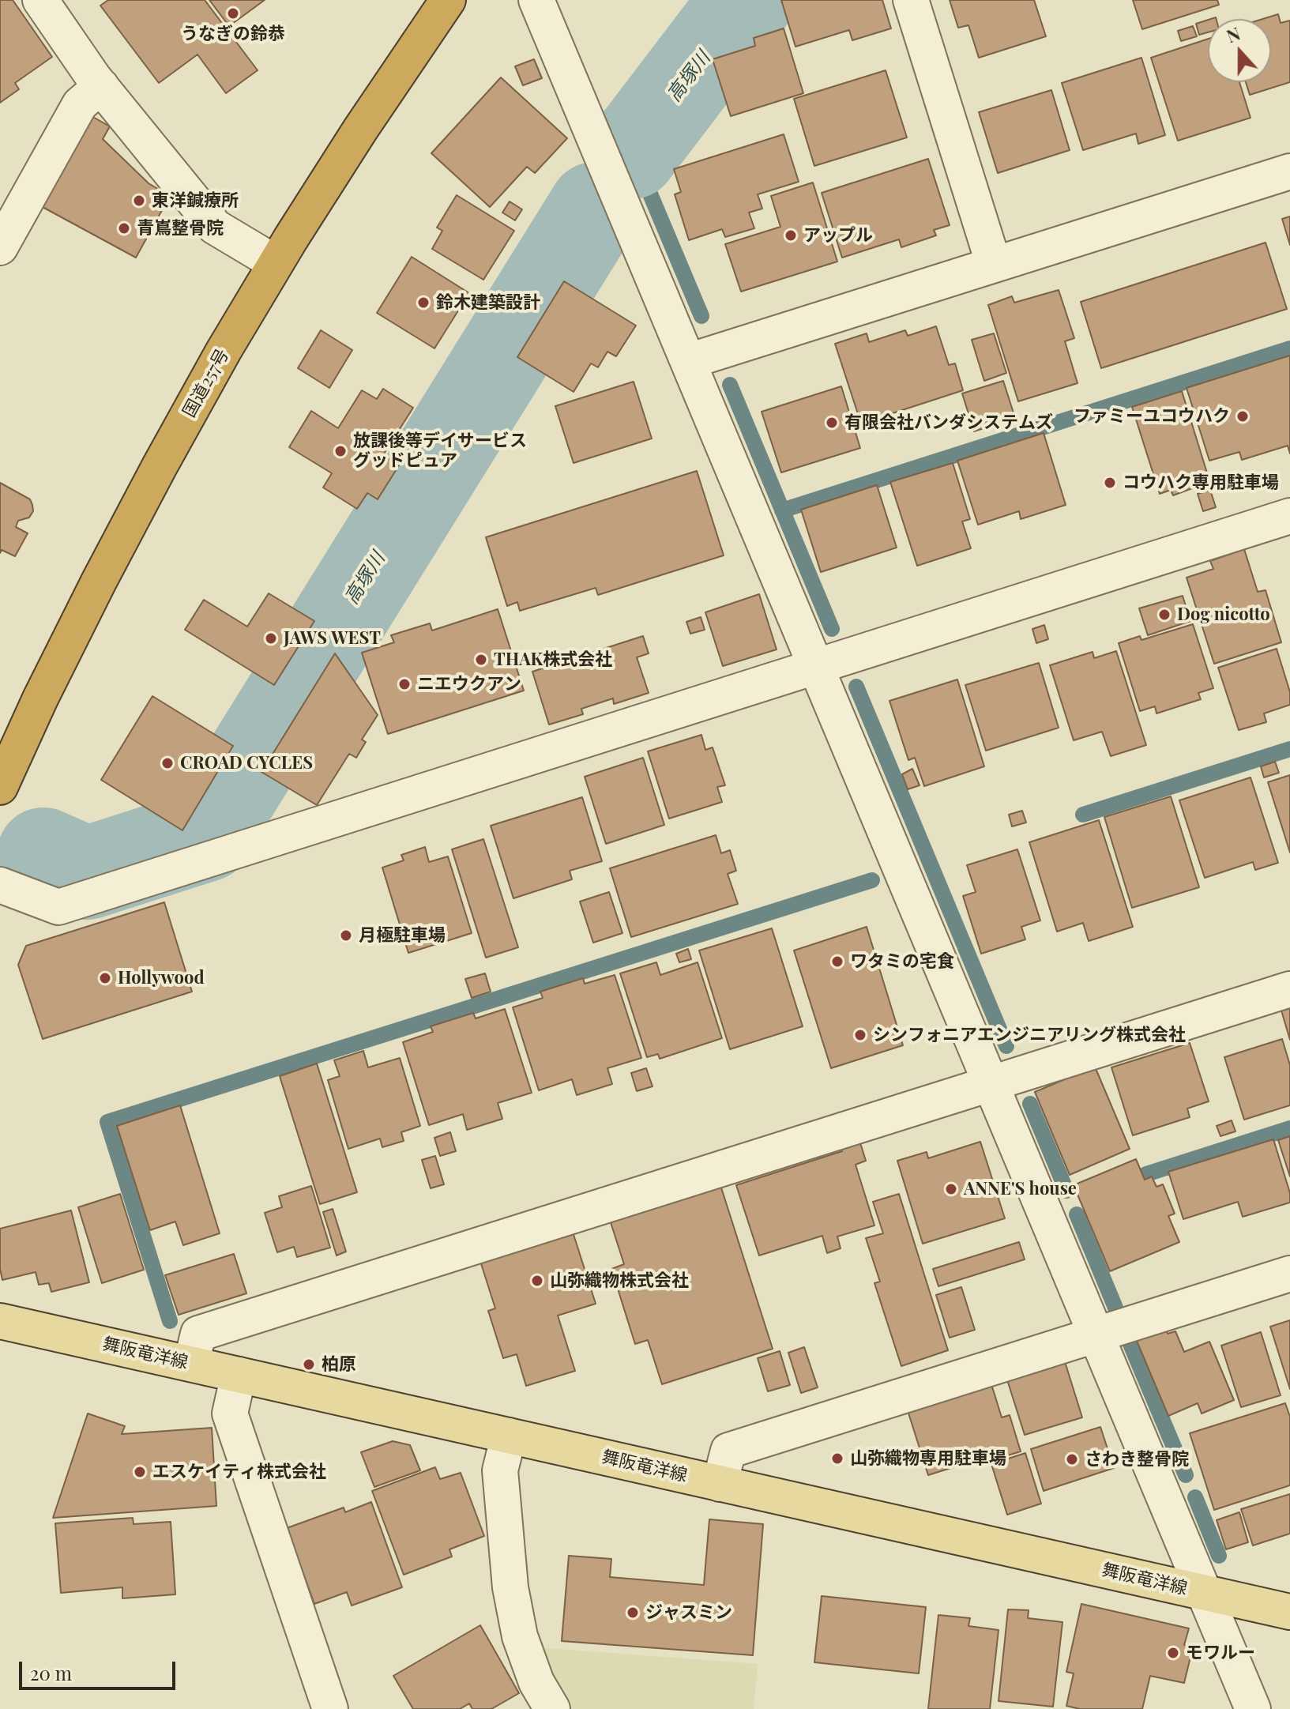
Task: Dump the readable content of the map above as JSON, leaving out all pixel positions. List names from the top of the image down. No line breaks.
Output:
{"streets":{"highway":["国道257号"],"main road":["舞阪竜洋線"]},"water":["高塚川"],"places":["うなぎの鈴恭","東洋鍼療所","青嶌整骨院","アップル","鈴木建築設計","ファミーユコウハク","有限会社バンダシステムズ","放課後等デイサービス グッドピュア","コウハク専用駐車場","Dog nicotto","JAWS WEST","THAK株式会社","ニエウクアン","CROAD CYCLES","月極駐車場","ワタミの宅食","Hollywood","シンフォニアエンジニアリング株式会社","ANNE'S house","山弥織物株式会社","柏原","山弥織物専用駐車場","さわき整骨院","エスケイティ株式会社","ジャスミン","モワルー"],"scale_bar":"20 m","north":"top"}
